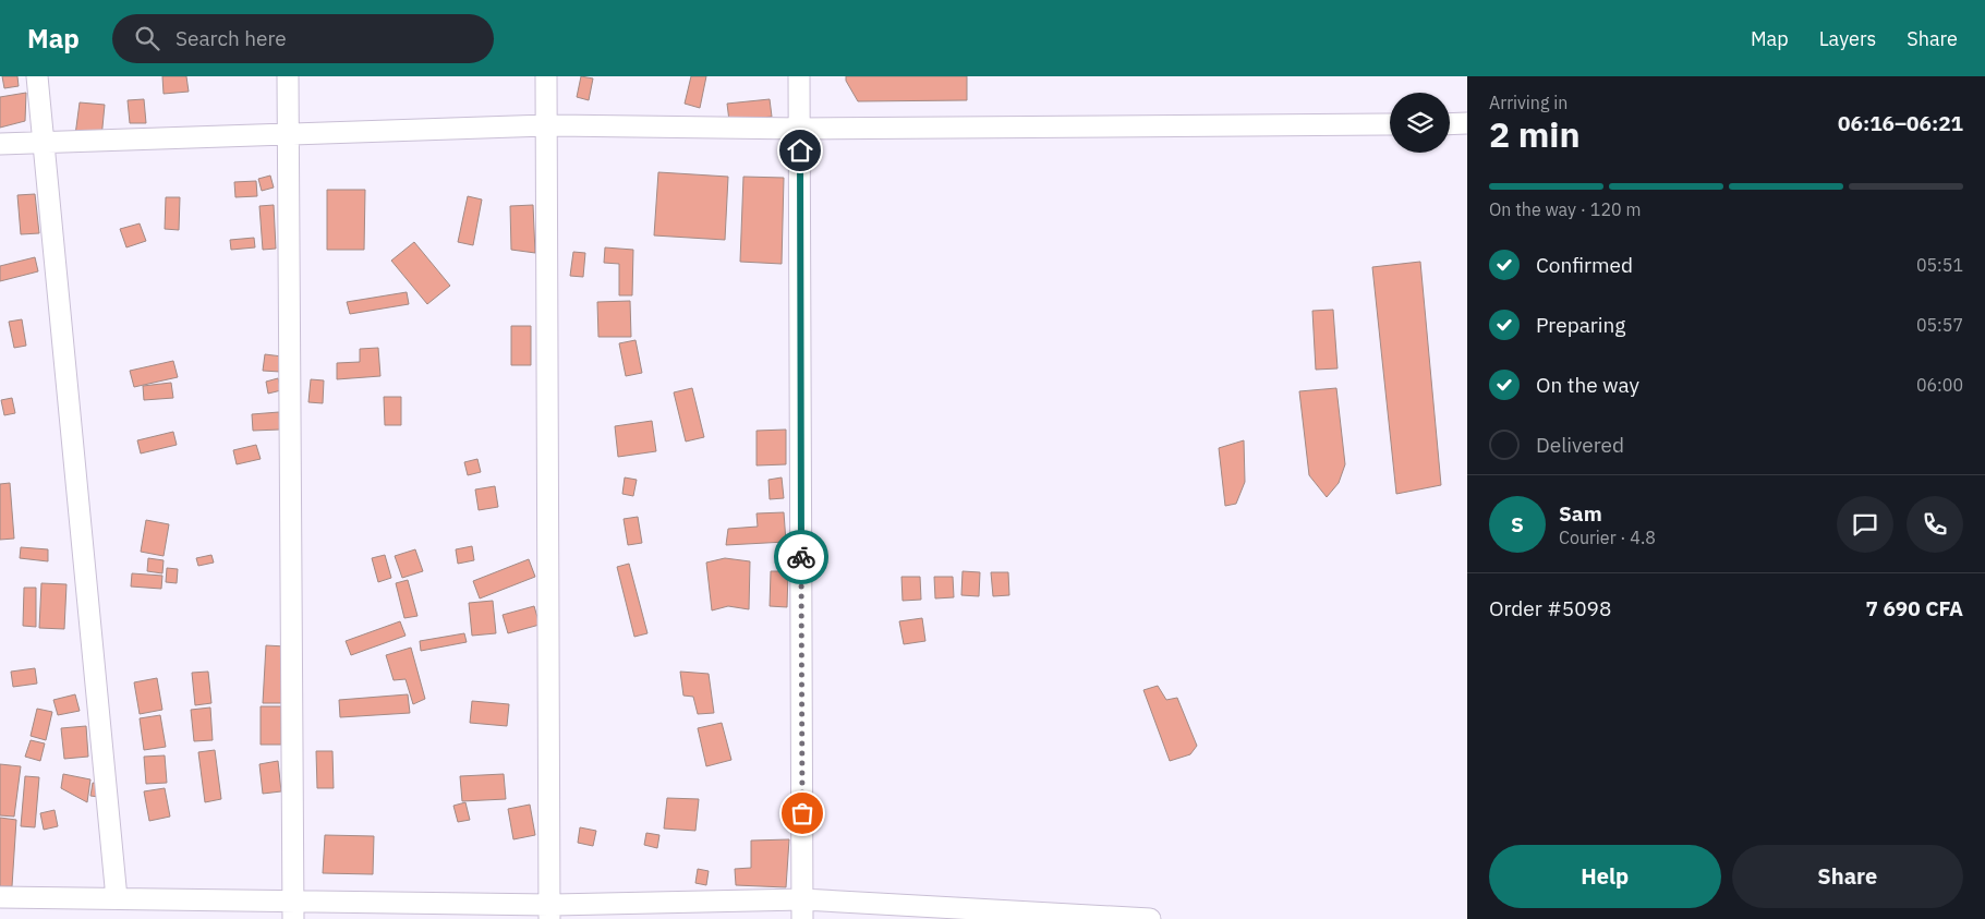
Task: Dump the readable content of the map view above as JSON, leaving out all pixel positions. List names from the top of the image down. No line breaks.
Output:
{"page":{"header":"Map","search":"Search here","nav":["Map","Layers","Share"],"heading":["2 min","Arriving in","06:16–06:21"],"panel":["Sam","Courier · 4.8","Order #5098","7 690 CFA"],"bar":"On the way · 120 m","list":[["Confirmed","05:51"],["Preparing","05:57"],["On the way","06:00"],"Delivered"],"round":"S","buttons":["Help","Share"]}}
